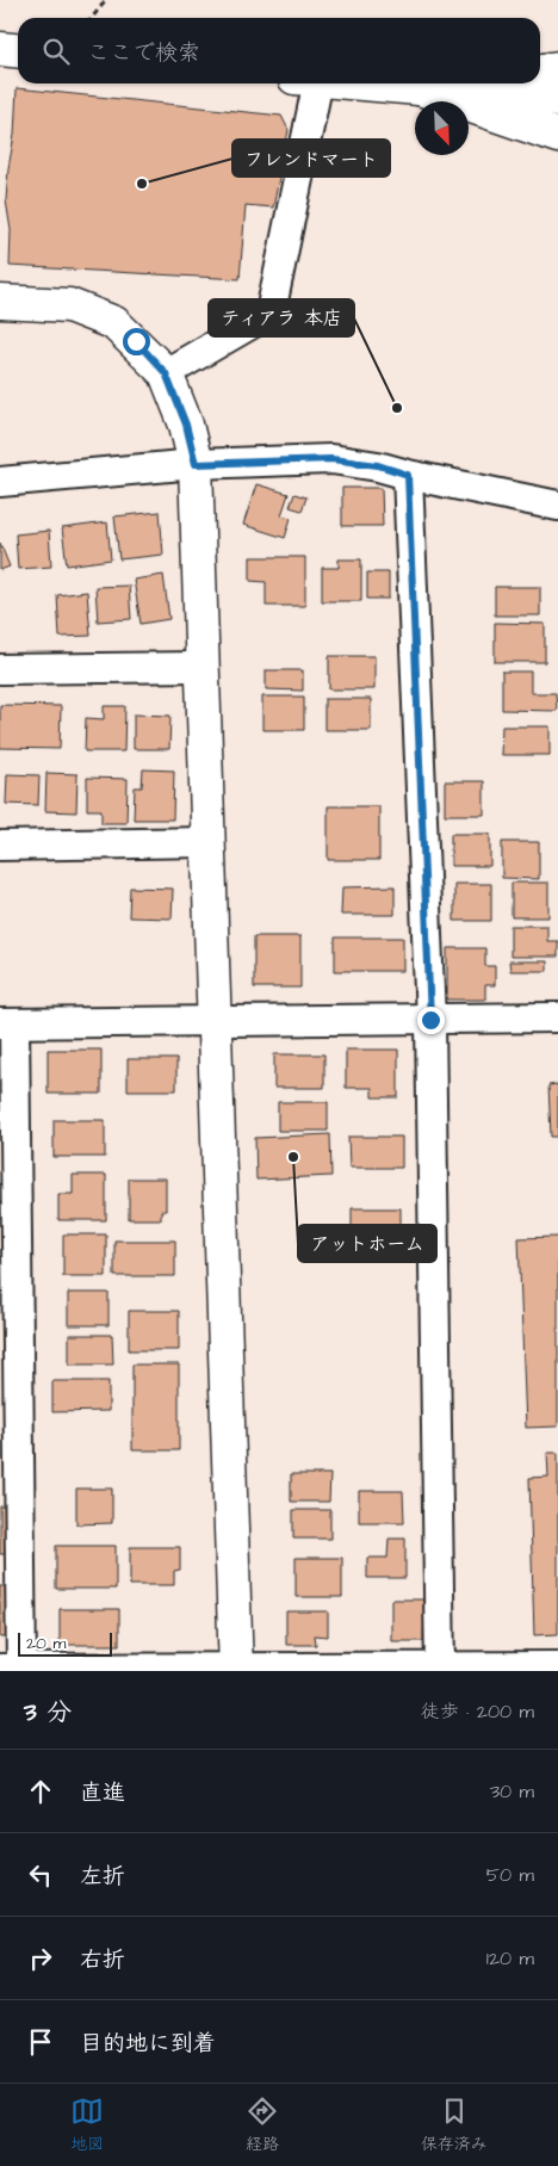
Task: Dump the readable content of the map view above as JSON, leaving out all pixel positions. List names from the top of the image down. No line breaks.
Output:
{"places":["フレンドマート","ティアラ 本店","アットホーム"],"scale_bar":"20 m","north":"bottom right","page":{"search":"ここで検索","scale":"20 m","heading":["3 分","徒歩 · 200 m"],"list":[["直進","30 m"],["左折","50 m"],["右折","120 m"],"目的地に到着"],"nav":["地図","経路","保存済み"]}}
